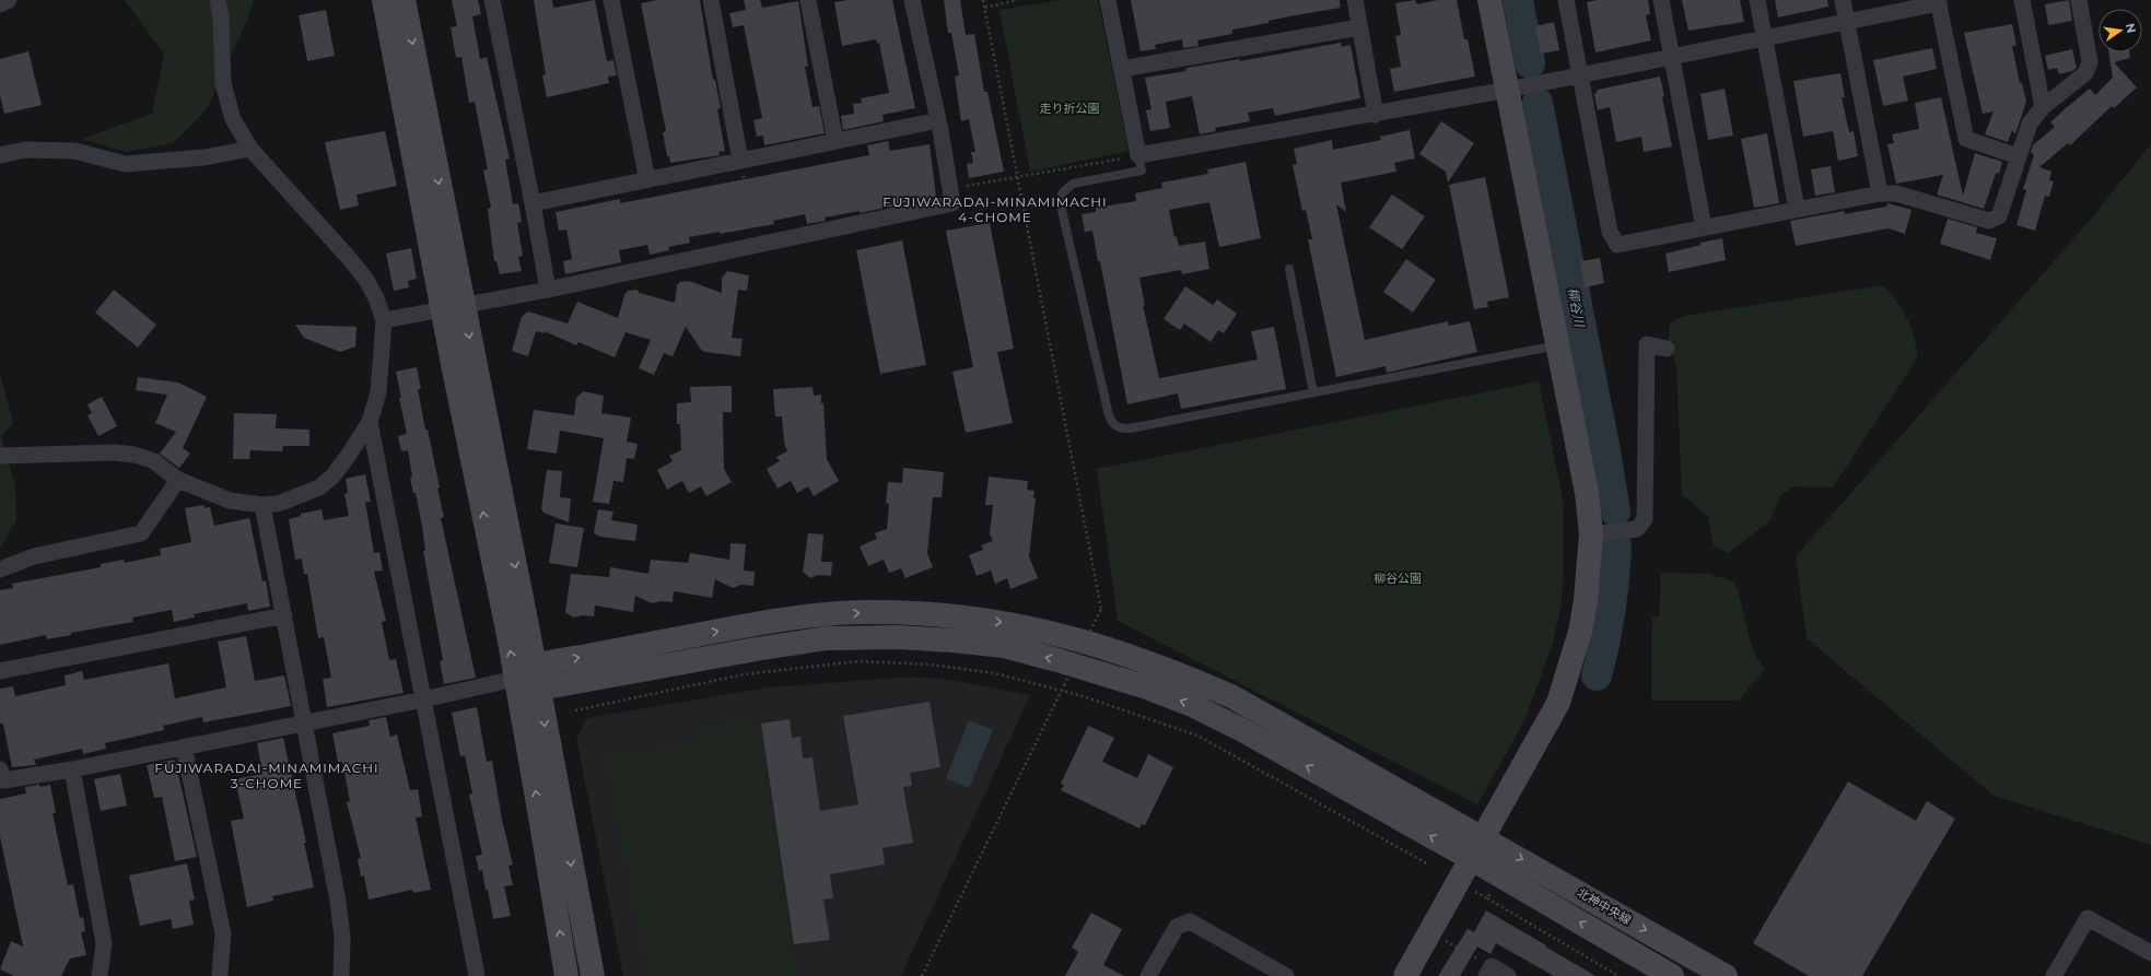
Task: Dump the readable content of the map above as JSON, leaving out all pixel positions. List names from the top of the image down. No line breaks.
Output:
{"streets":{"street":["北神中央線"]},"districts":["FUJIWARADAI-MINAMIMACHI 4-CHOME","FUJIWARADAI-MINAMIMACHI 3-CHOME"],"water":["柳谷川"],"parks":["走り折公園","柳谷公園"],"north":"right"}
